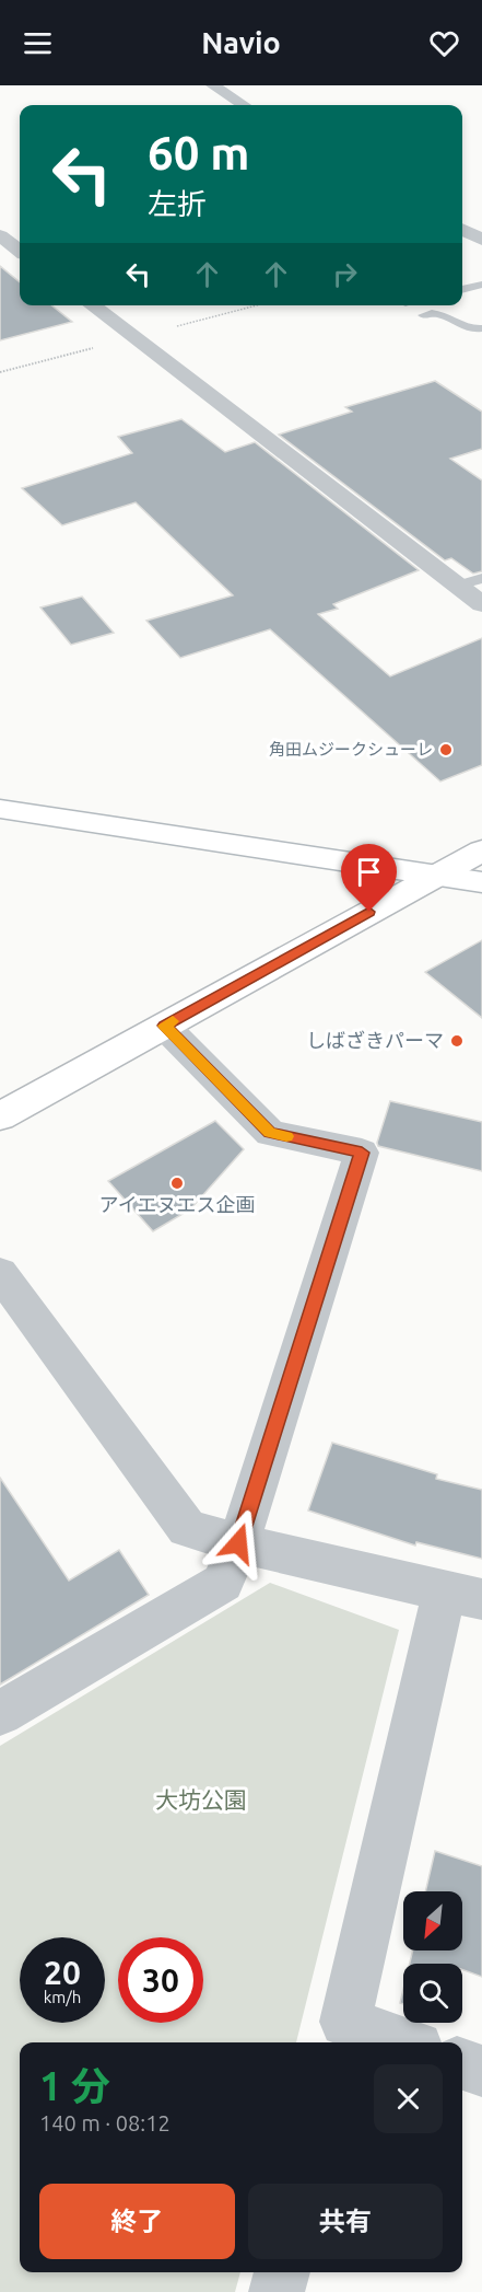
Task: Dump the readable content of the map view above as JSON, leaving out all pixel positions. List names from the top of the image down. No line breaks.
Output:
{"parks":["大坊公園"],"places":["角田ムジークシューレ","しばざきパーマ","アイエヌエス企画"],"north":"bottom left","page":{"header":"Navio","turn":["60 m","左折"],"speed":"20 km/h","limit":"30","heading":["1 分","140 m · 08:12"],"buttons":["終了","共有"]}}
